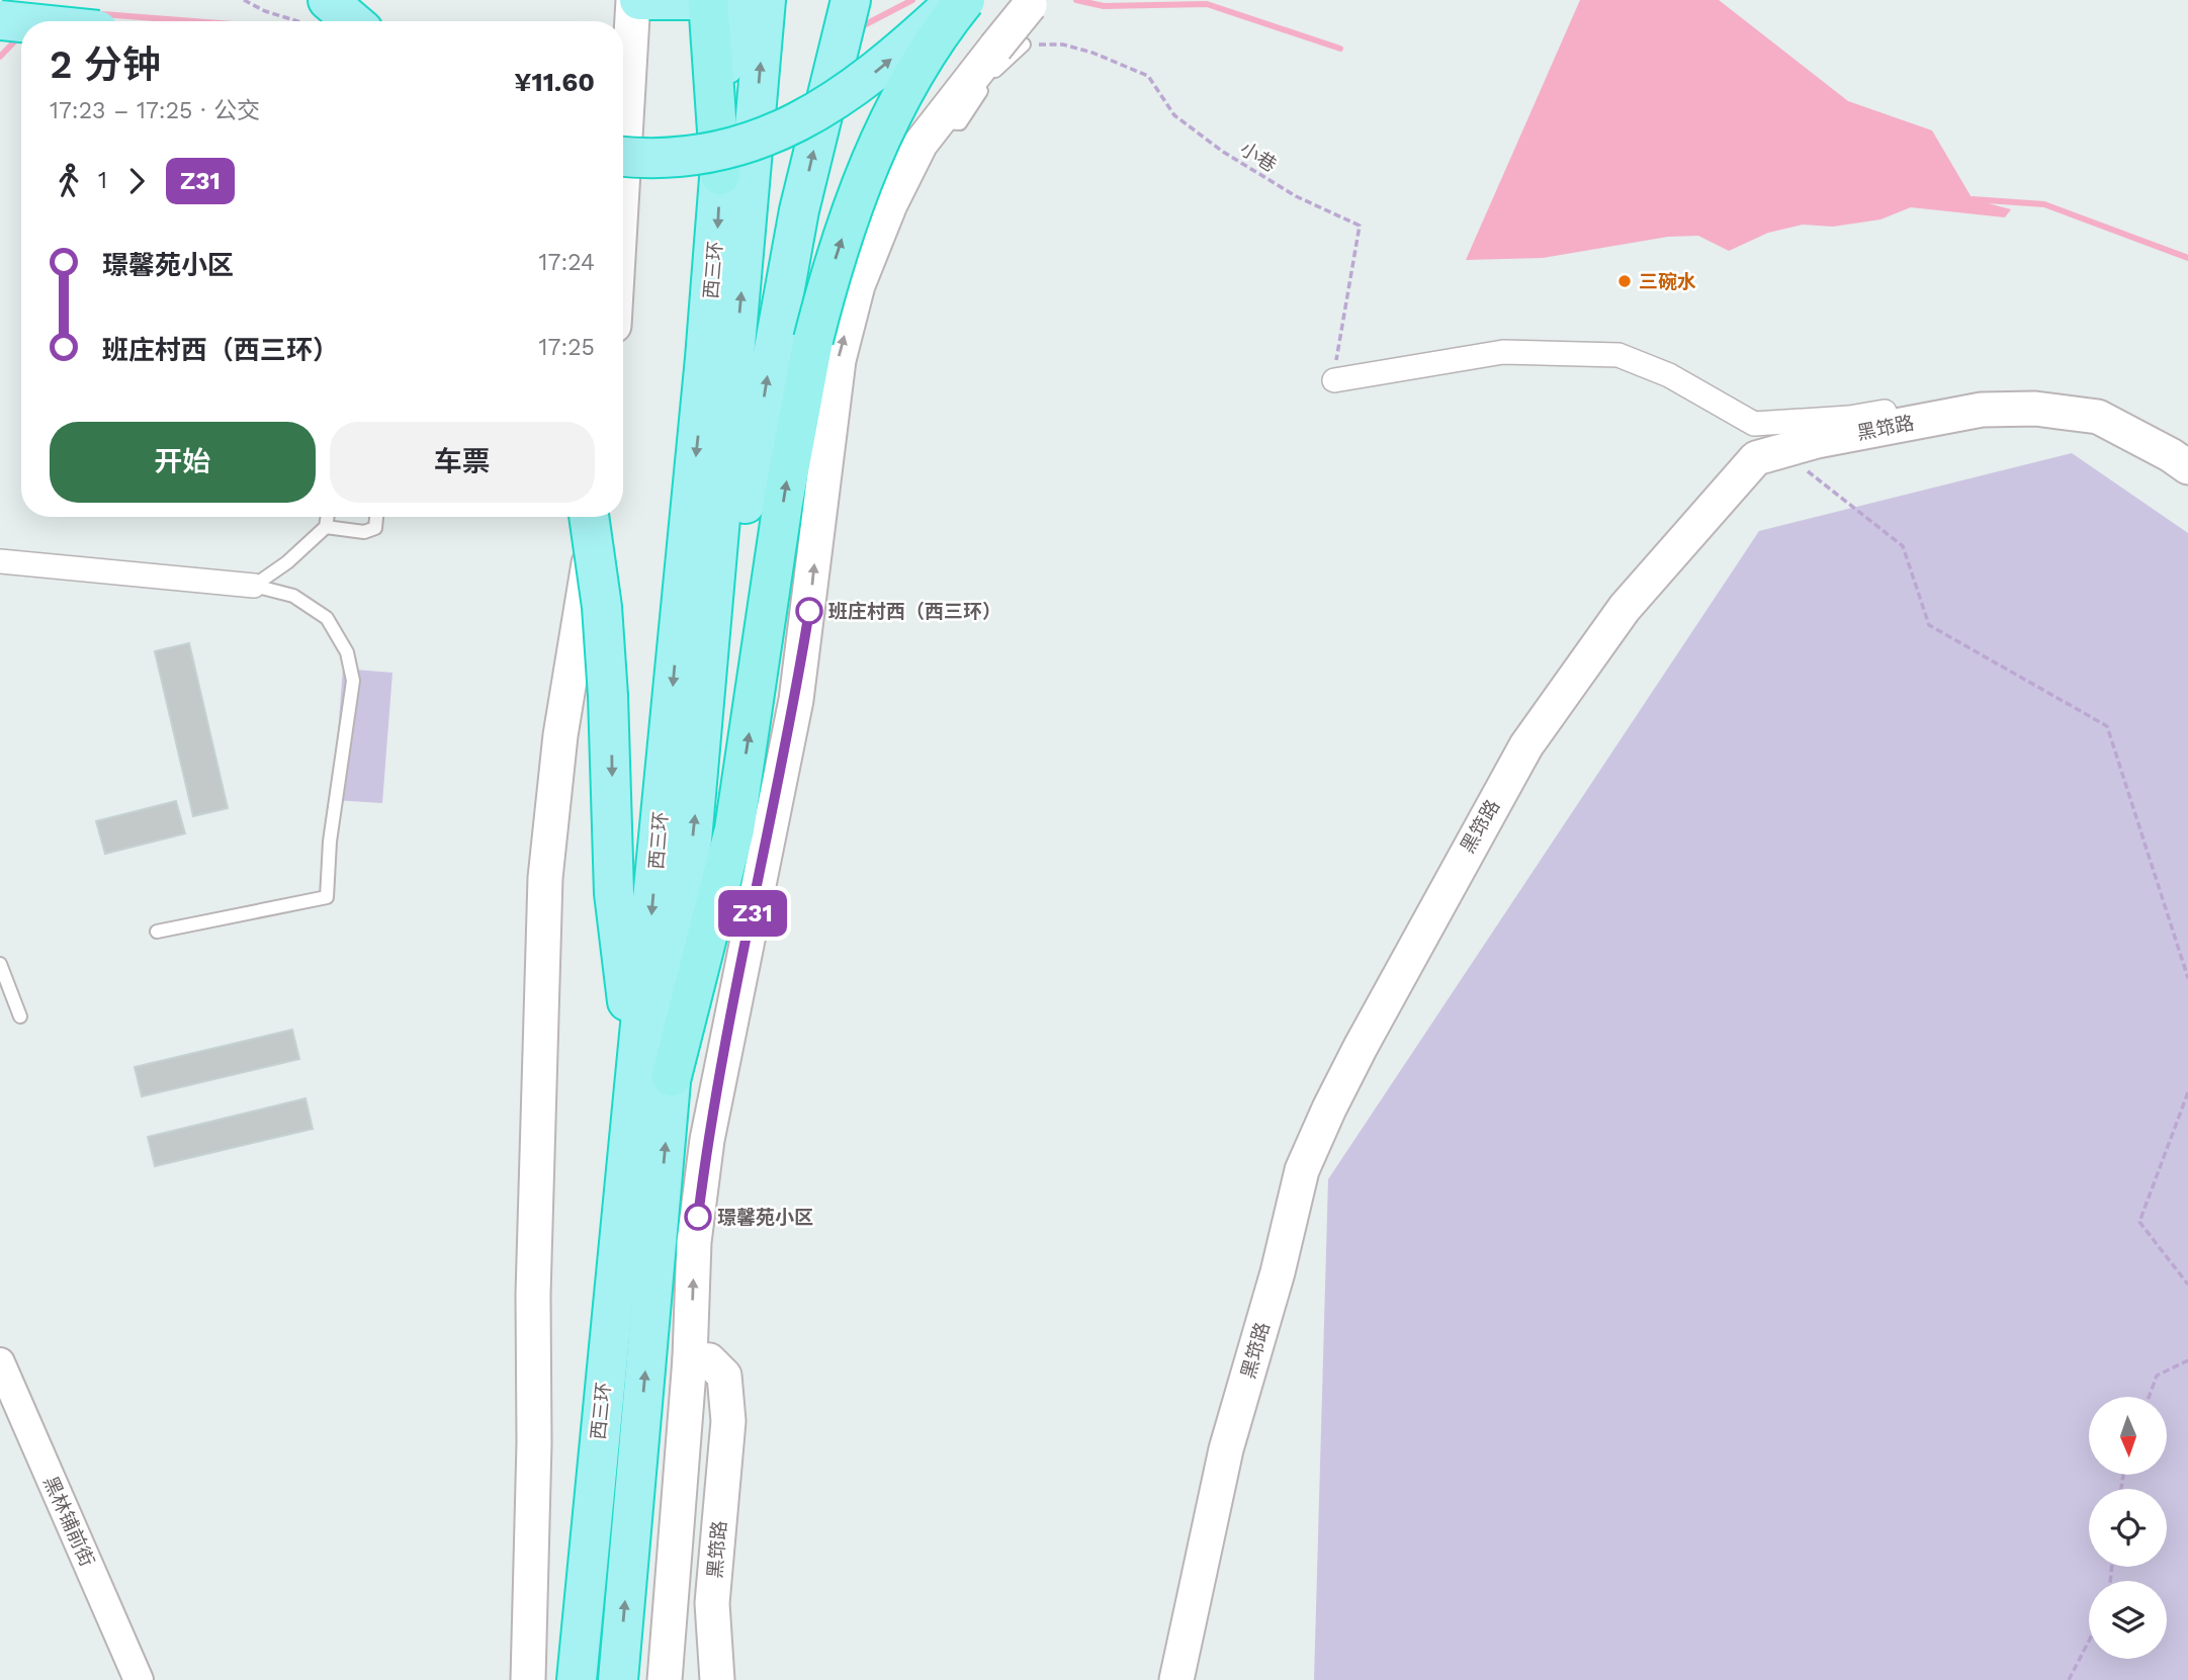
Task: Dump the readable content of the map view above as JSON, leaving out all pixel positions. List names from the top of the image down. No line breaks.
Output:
{"streets":{"highway":["西三环"],"main road":["黑筇路"],"street":["黑林铺前街"],"path":["小巷"]},"places":["三碗水","班庄村西（西三环）","璟馨苑小区"],"lines":["bus line Z31"],"north":"bottom","page":{"on_map":"Z31","heading":["2 分钟","17:23 – 17:25 · 公交","¥11.60"],"legs":["1","Z31"],"list":[{"name":"璟馨苑小区","value":"17:24"},{"name":"班庄村西（西三环）","value":"17:25"}],"buttons":["开始","车票"]}}
